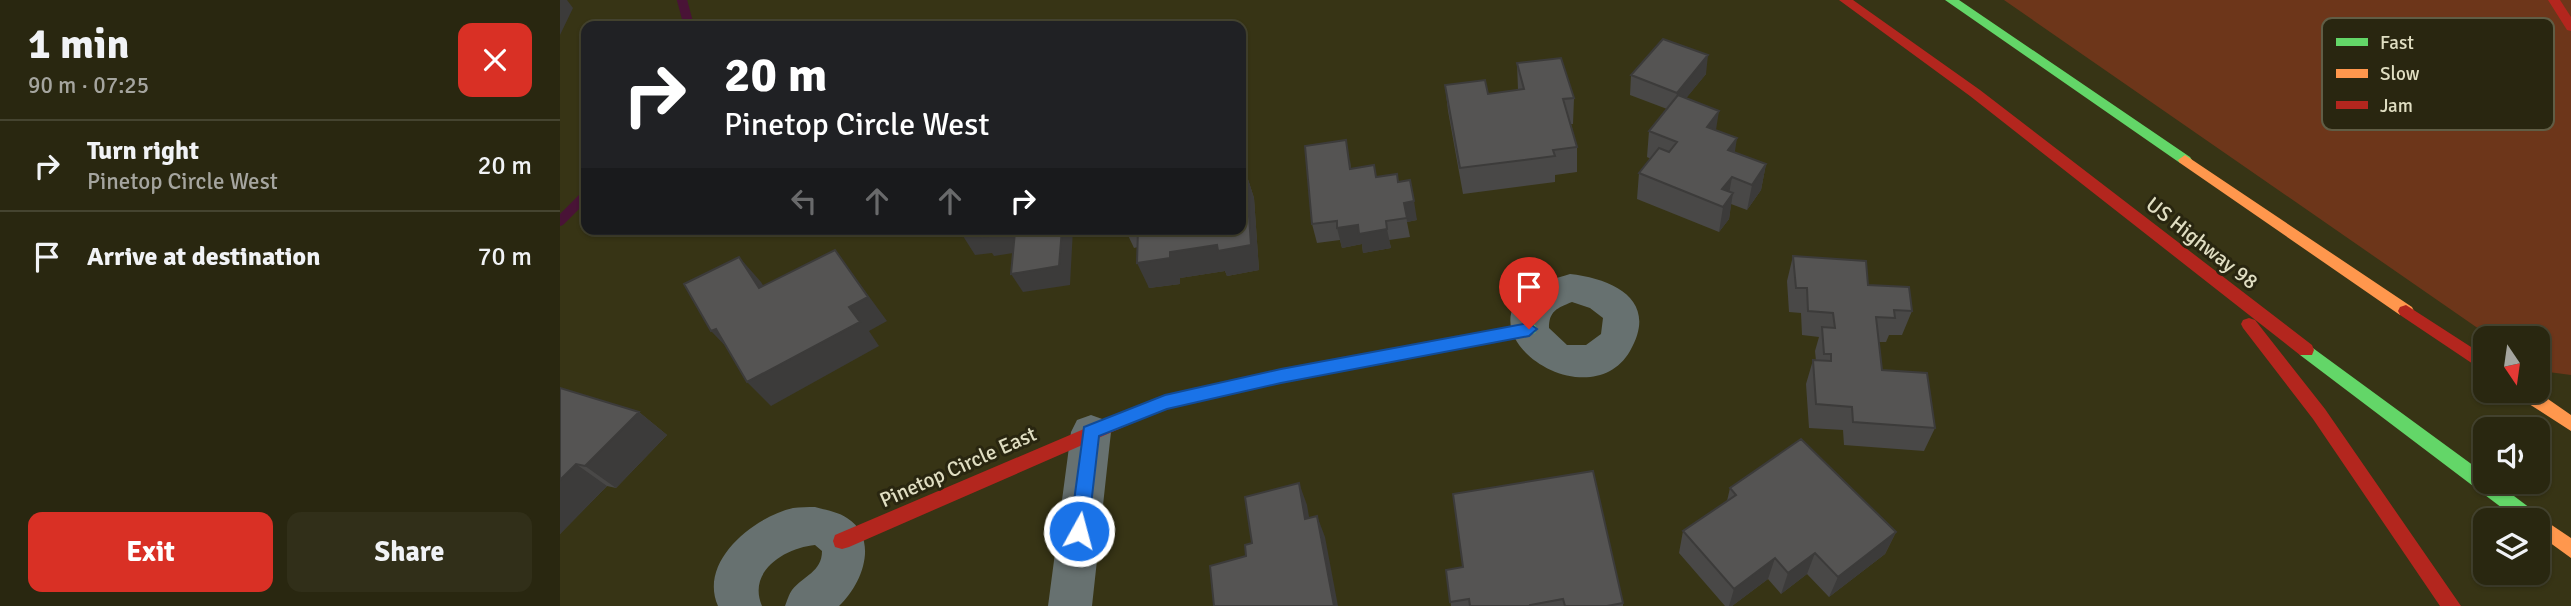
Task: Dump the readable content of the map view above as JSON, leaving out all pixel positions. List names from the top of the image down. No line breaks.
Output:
{"streets":{"main road":["US Highway 98","Pinetop Circle East"]},"legend":["Fast","Slow","Jam"],"north":"bottom","page":{"heading":["1 min","90 m · 07:25"],"turn":["20 m","Pinetop Circle West"],"list":[{"name":"Turn right","note":"Pinetop Circle West","value":"20 m"},{"name":"Arrive at destination","value":"70 m"}],"buttons":["Exit","Share"]}}
